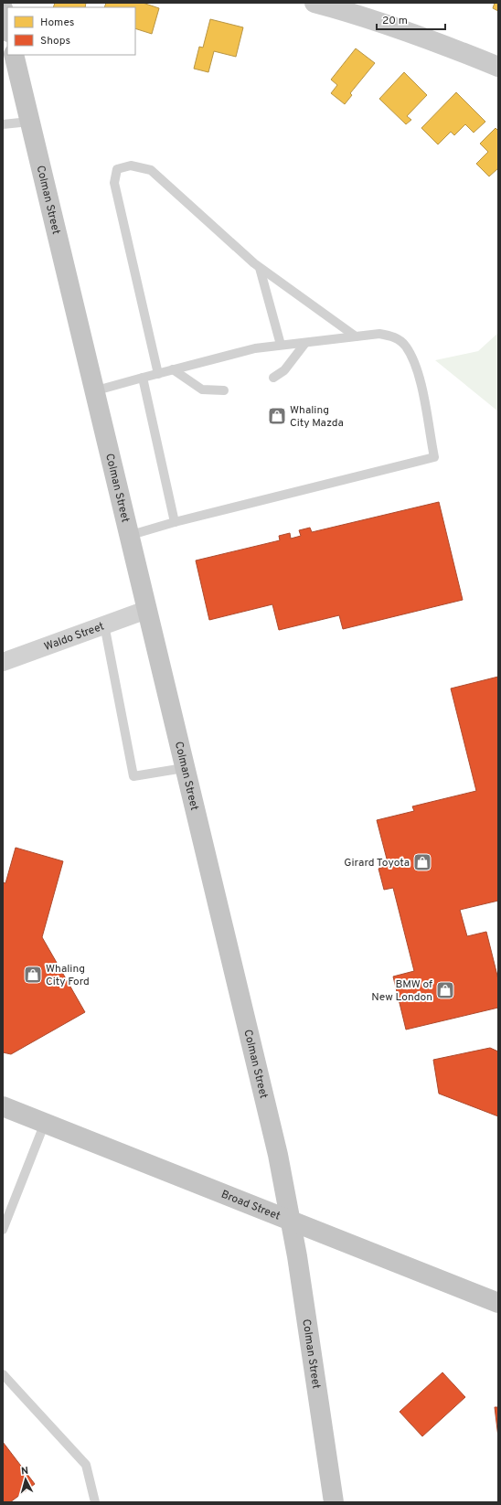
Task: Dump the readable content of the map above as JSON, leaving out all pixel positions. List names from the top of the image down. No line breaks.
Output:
{"streets":{"main road":["Colman Street","Broad Street"],"street":["Waldo Street"]},"crossings":[["Colman Street","Waldo Street"],["Colman Street","Broad Street"]],"places":{"shop":["Whaling City Mazda","Girard Toyota","Whaling City Ford","BMW of New London"]},"legend":["Homes","Shops"],"scale_bar":"20 m","north":"top"}
